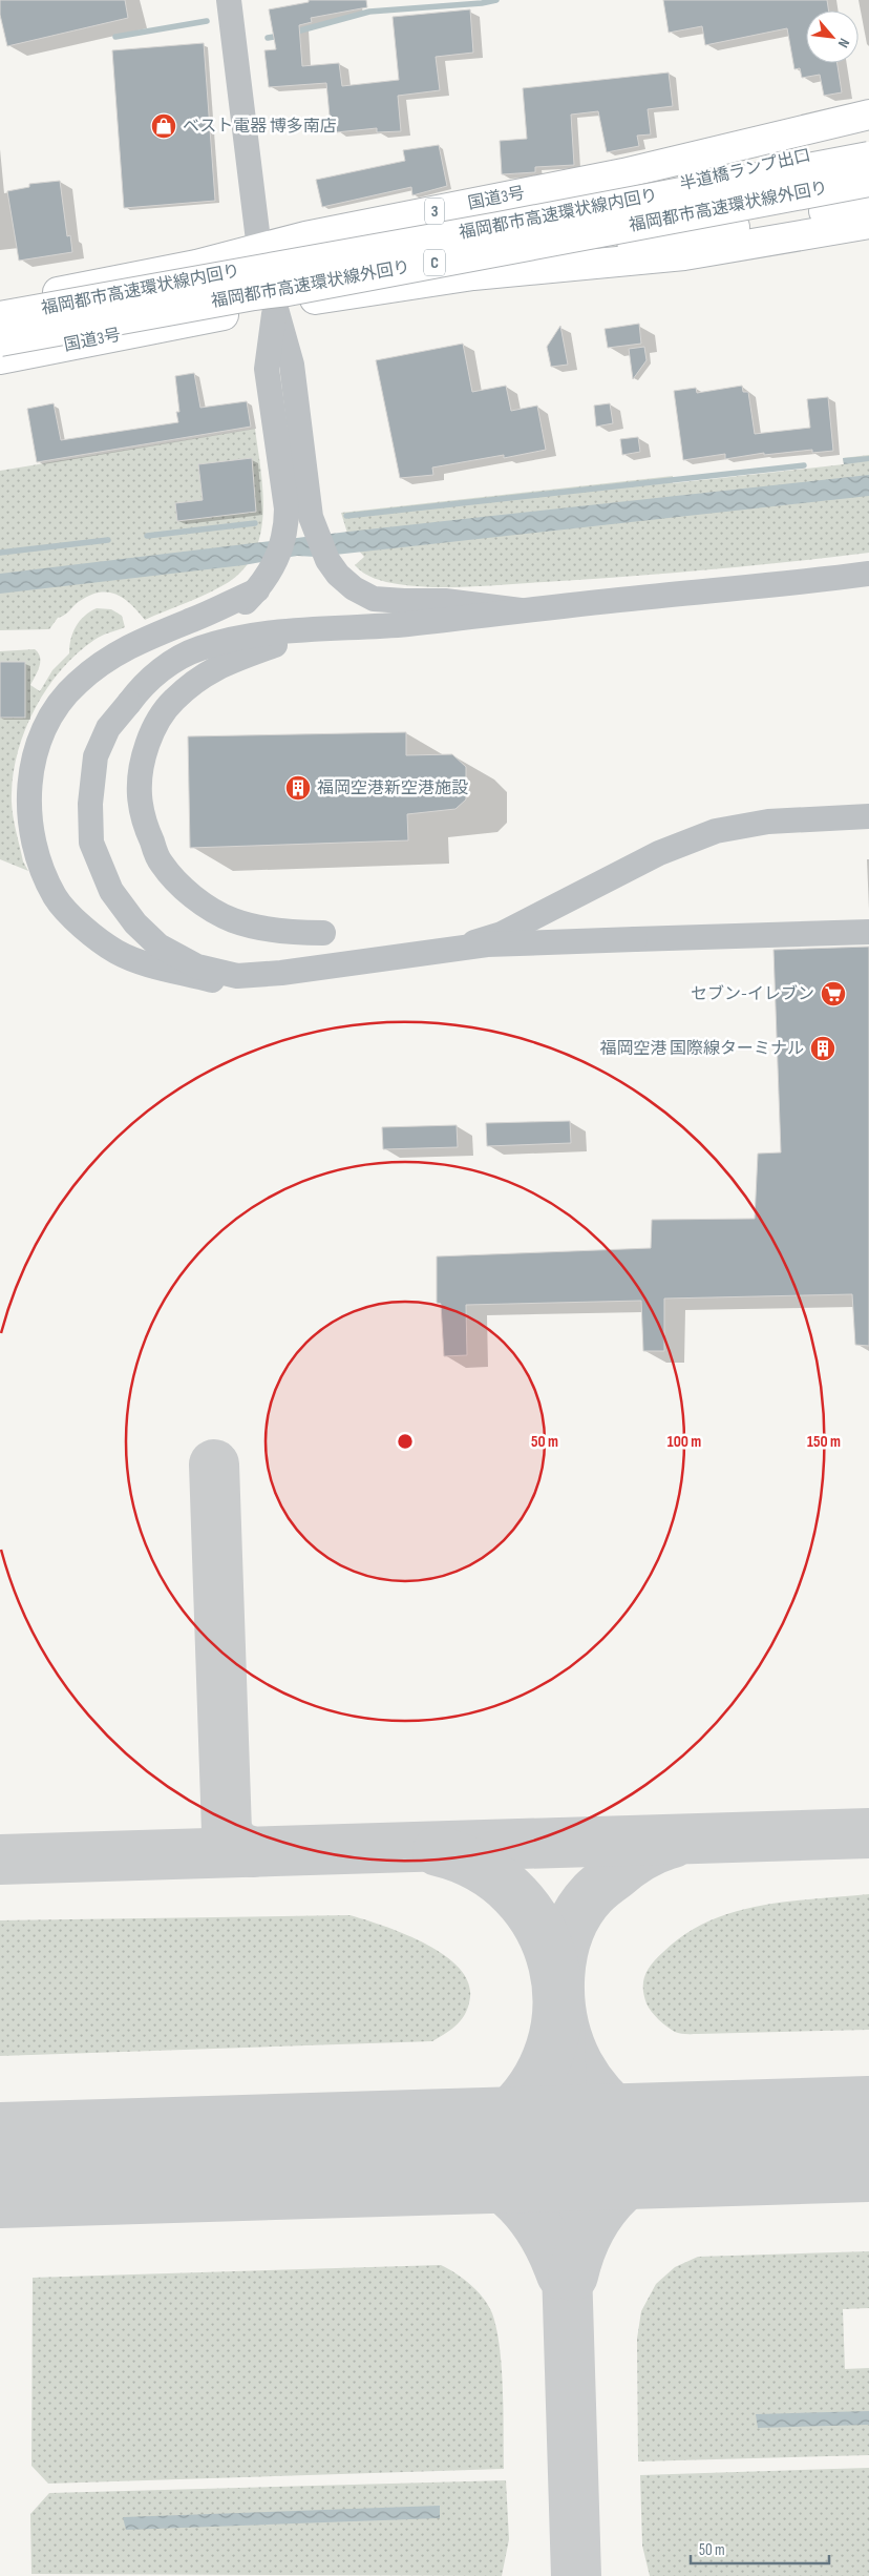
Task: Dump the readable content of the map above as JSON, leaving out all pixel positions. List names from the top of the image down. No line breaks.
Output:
{"streets":{"highway":["半道橋ランプ出口","国道3号","福岡都市高速環状線外回り","3","福岡都市高速環状線内回り","C"]},"crossings":[["半道橋ランプ出口","福岡都市高速環状線内回り"],["国道3号","福岡都市高速環状線外回り"]],"places":{"shop":["ベスト電器 博多南店"],"building":["福岡空港新空港施設","福岡空港 国際線ターミナル"],"supermarket":["セブン-イレブン"]},"scale_bar":"50 m","north":"bottom right","rings":["50 m","100 m","150 m"]}
